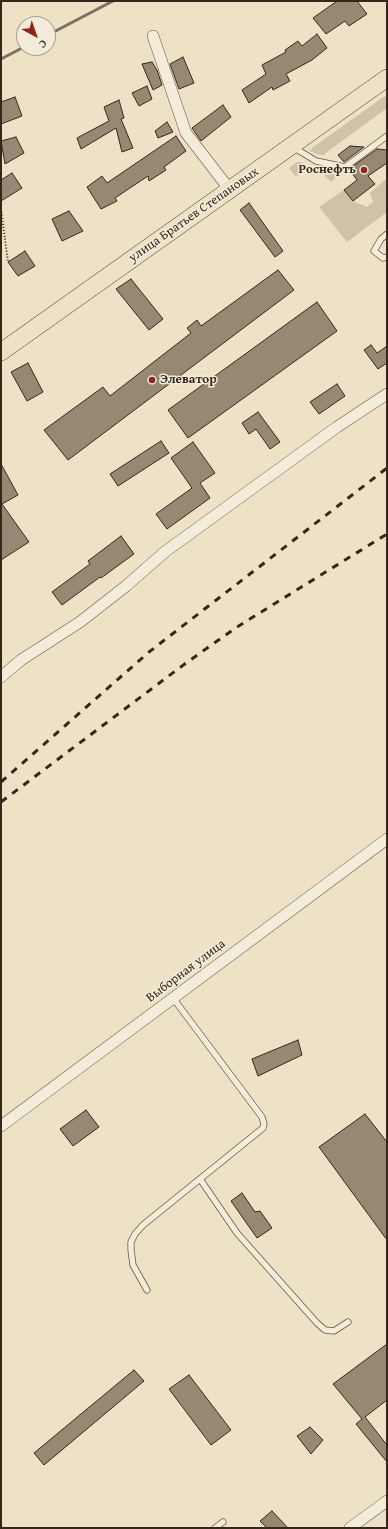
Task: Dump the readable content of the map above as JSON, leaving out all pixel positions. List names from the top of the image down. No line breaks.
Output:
{"streets":{"main road":["улица Братьев Степановых"],"street":["Выборная улица"]},"places":["Роснефть","Элеватор"],"north":"bottom right"}
